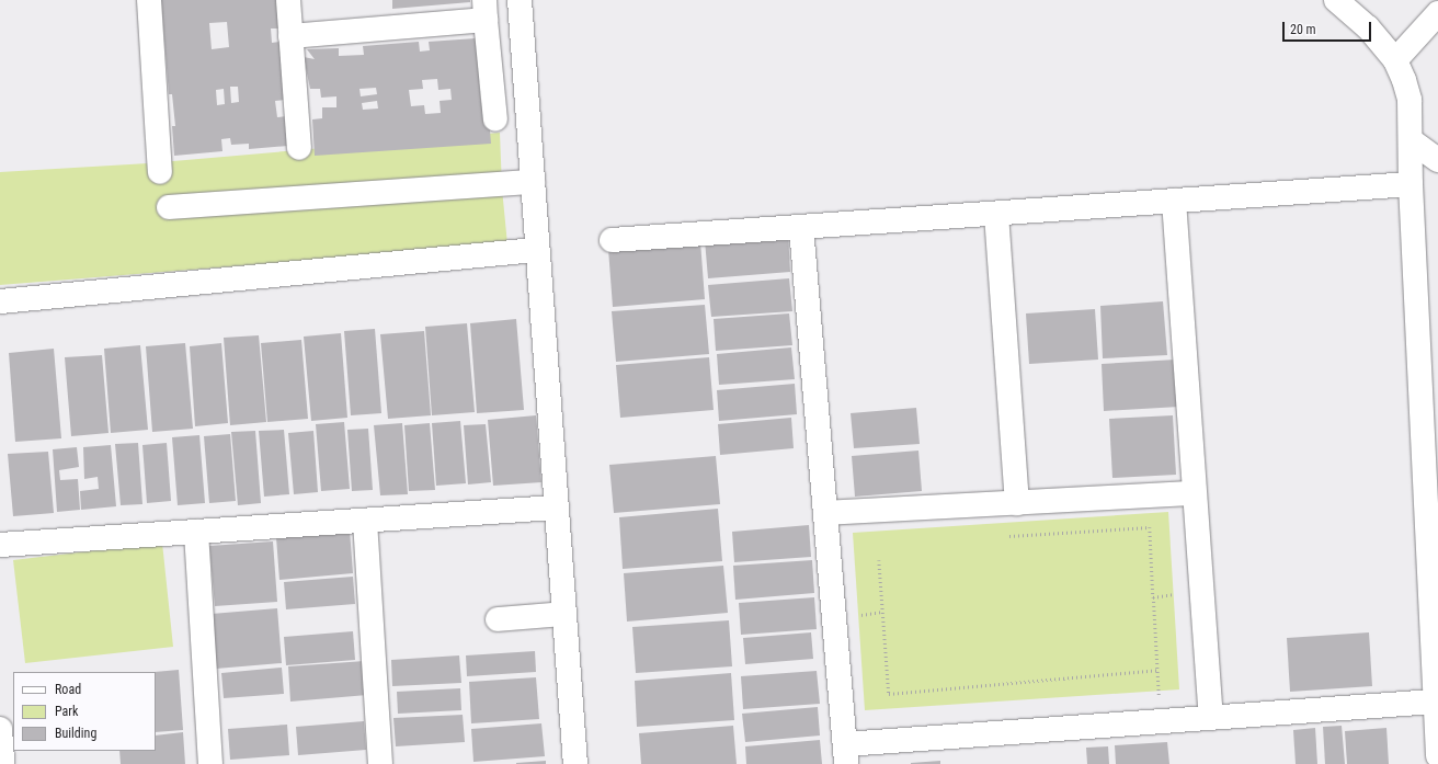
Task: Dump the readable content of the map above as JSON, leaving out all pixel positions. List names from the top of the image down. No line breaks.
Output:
{"legend":["Road","Park","Building"],"scale_bar":"20 m"}
